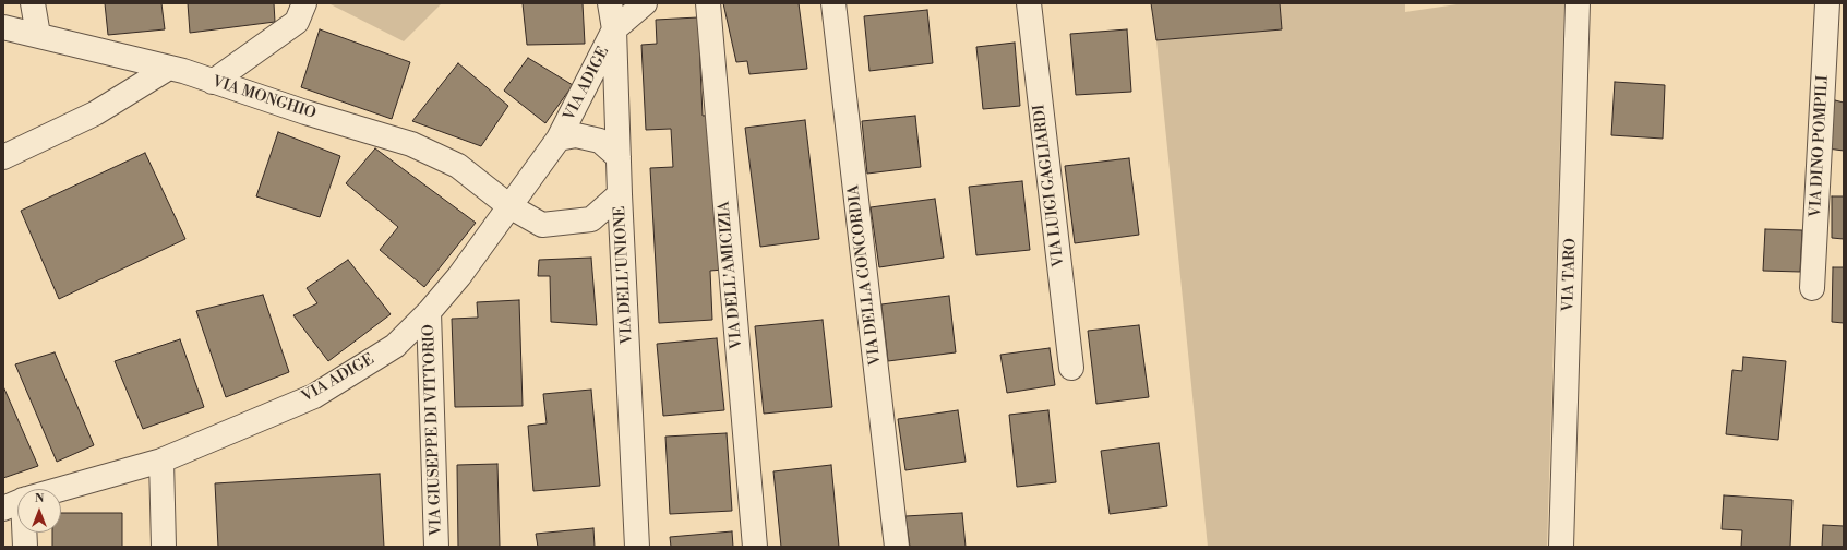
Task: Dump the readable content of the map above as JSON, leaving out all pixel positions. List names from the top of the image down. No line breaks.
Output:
{"streets":{"street":["VIA ADIGE","VIA MONGHIO","VIA DINO POMPILI","VIA LUIGI GAGLIARDI","VIA DELL'UNIONE","VIA DELL'AMICIZIA","VIA DELLA CONCORDIA","VIA TARO","VIA GIUSEPPE DI VITTORIO"]},"crossings":[["VIA ADIGE","VIA MONGHIO"],["VIA ADIGE","VIA DELL'UNIONE"],["VIA ADIGE","VIA GIUSEPPE DI VITTORIO"],["VIA MONGHIO","VIA DELL'UNIONE"]],"north":"top"}
